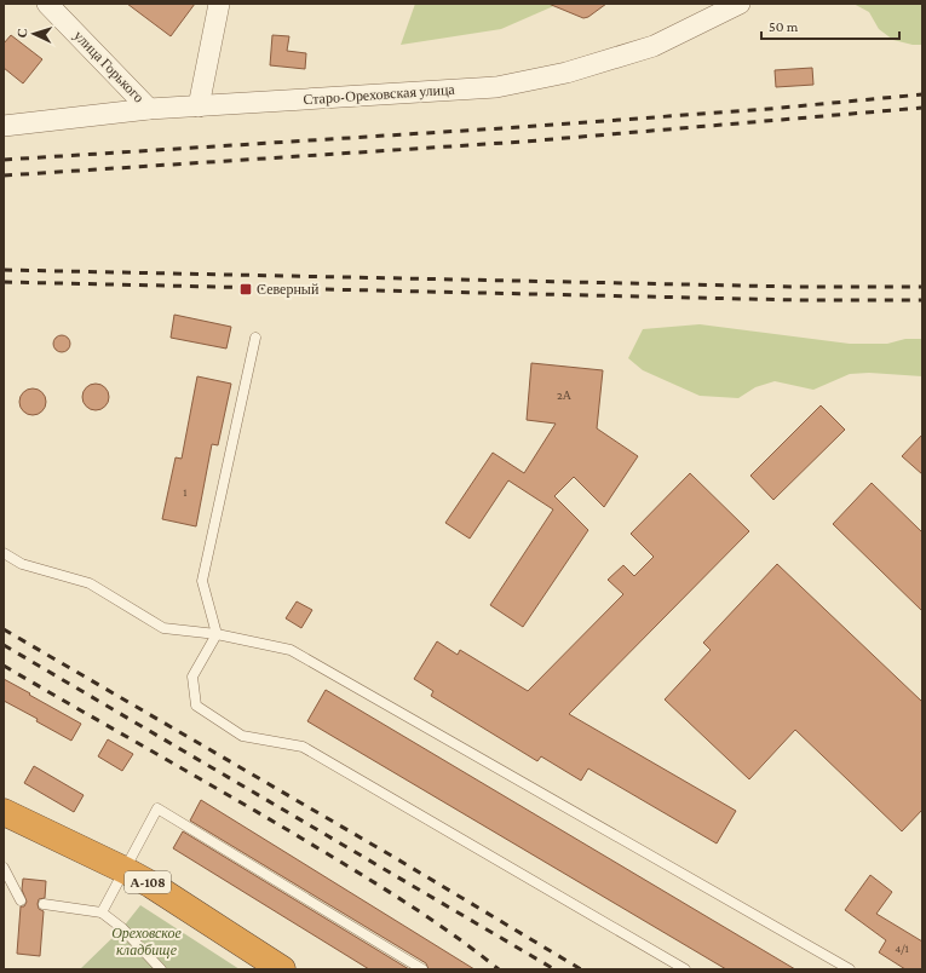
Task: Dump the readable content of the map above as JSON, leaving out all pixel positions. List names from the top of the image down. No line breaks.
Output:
{"streets":{"highway":["А-108"],"street":["улица Горького","Старо-Ореховская улица"]},"crossings":[["улица Горького","Старо-Ореховская улица"]],"parks":["Ореховское кладбище"],"places":{"transit":["Северный"]},"house_numbers":["2А","1","4/1"],"scale_bar":"50 m","north":"left"}
